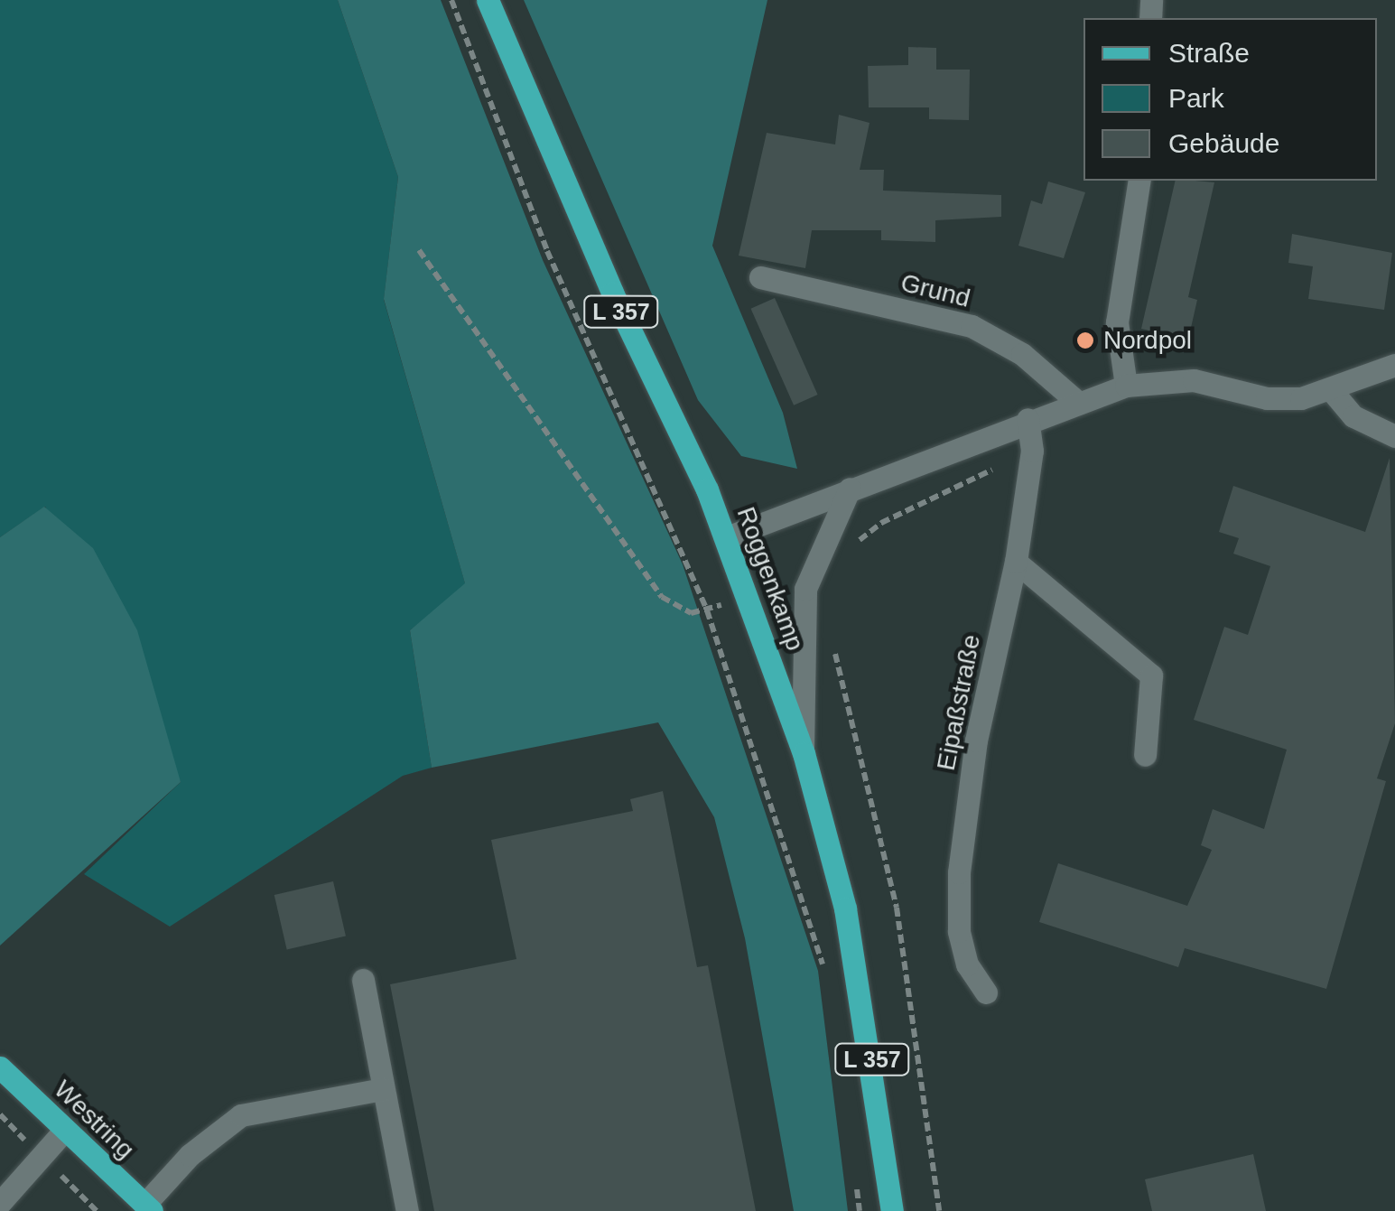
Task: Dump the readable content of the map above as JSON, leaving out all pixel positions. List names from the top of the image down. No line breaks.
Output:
{"streets":{"main road":["L 357","Roggenkamp","Westring"],"street":["Grund","Eipaßstraße"]},"places":["Nordpol"],"legend":["Straße","Park","Gebäude"]}
